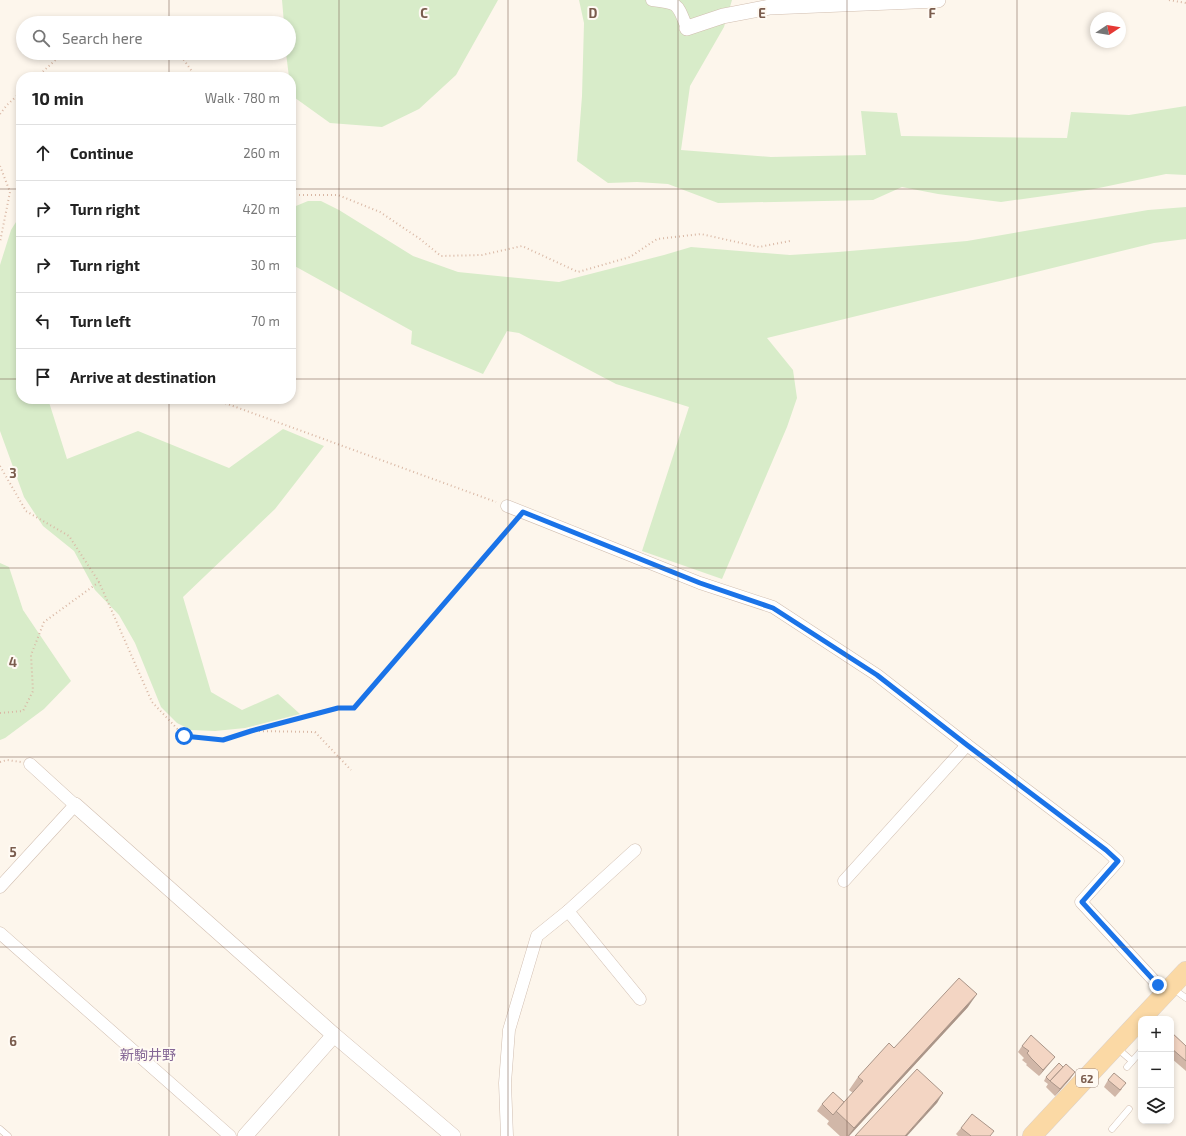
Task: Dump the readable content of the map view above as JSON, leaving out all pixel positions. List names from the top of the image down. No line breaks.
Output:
{"streets":{"main road":["62"]},"districts":["新駒井野"],"north":"right","page":{"search":"Search here","heading":["10 min","Walk · 780 m"],"list":[["Continue","260 m"],["Turn right","420 m"],["Turn right","30 m"],["Turn left","70 m"],"Arrive at destination"],"map_buttons":["+","−"]},"grid":{"columns":["C","D","E","F"],"rows":["3","4","5","6"]}}
